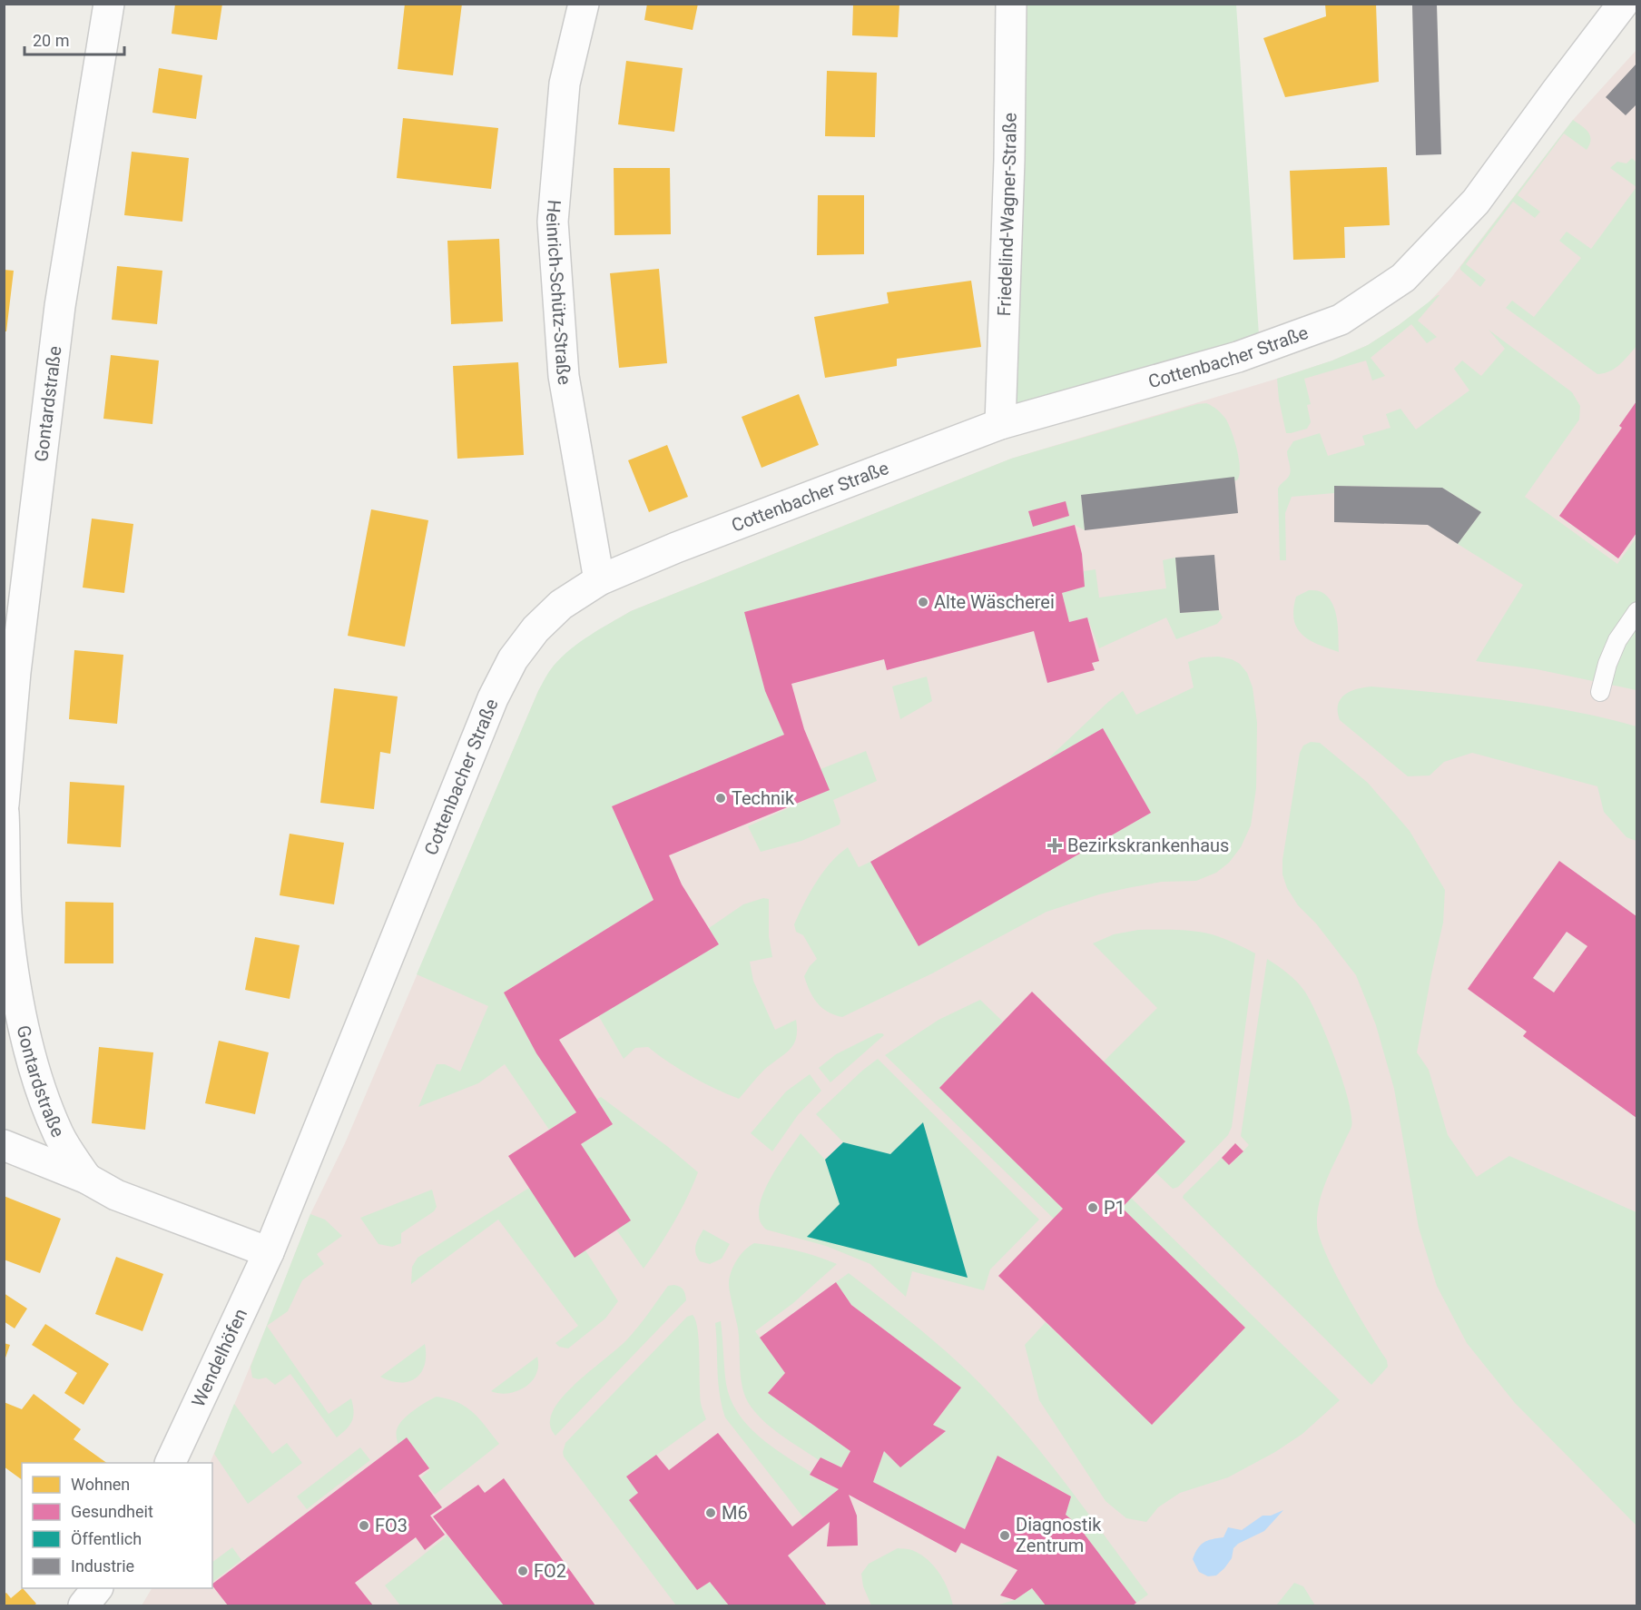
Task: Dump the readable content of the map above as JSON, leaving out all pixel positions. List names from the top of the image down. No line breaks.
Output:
{"streets":{"street":["Friedelind-Wagner-Straße","Heinrich-Schütz-Straße","Cottenbacher Straße","Gontardstraße","Wendelhöfen"]},"crossings":[["Friedelind-Wagner-Straße","Cottenbacher Straße"],["Heinrich-Schütz-Straße","Cottenbacher Straße"],["Cottenbacher Straße","Gontardstraße"],["Cottenbacher Straße","Wendelhöfen"],["Gontardstraße","Wendelhöfen"]],"places":{"other":["Alte Wäscherei","Technik","P1","M6","FO3","Diagnostik Zentrum","FO2"],"health":["Bezirkskrankenhaus"]},"legend":["Wohnen","Gesundheit","Öffentlich","Industrie"],"scale_bar":"20 m"}
